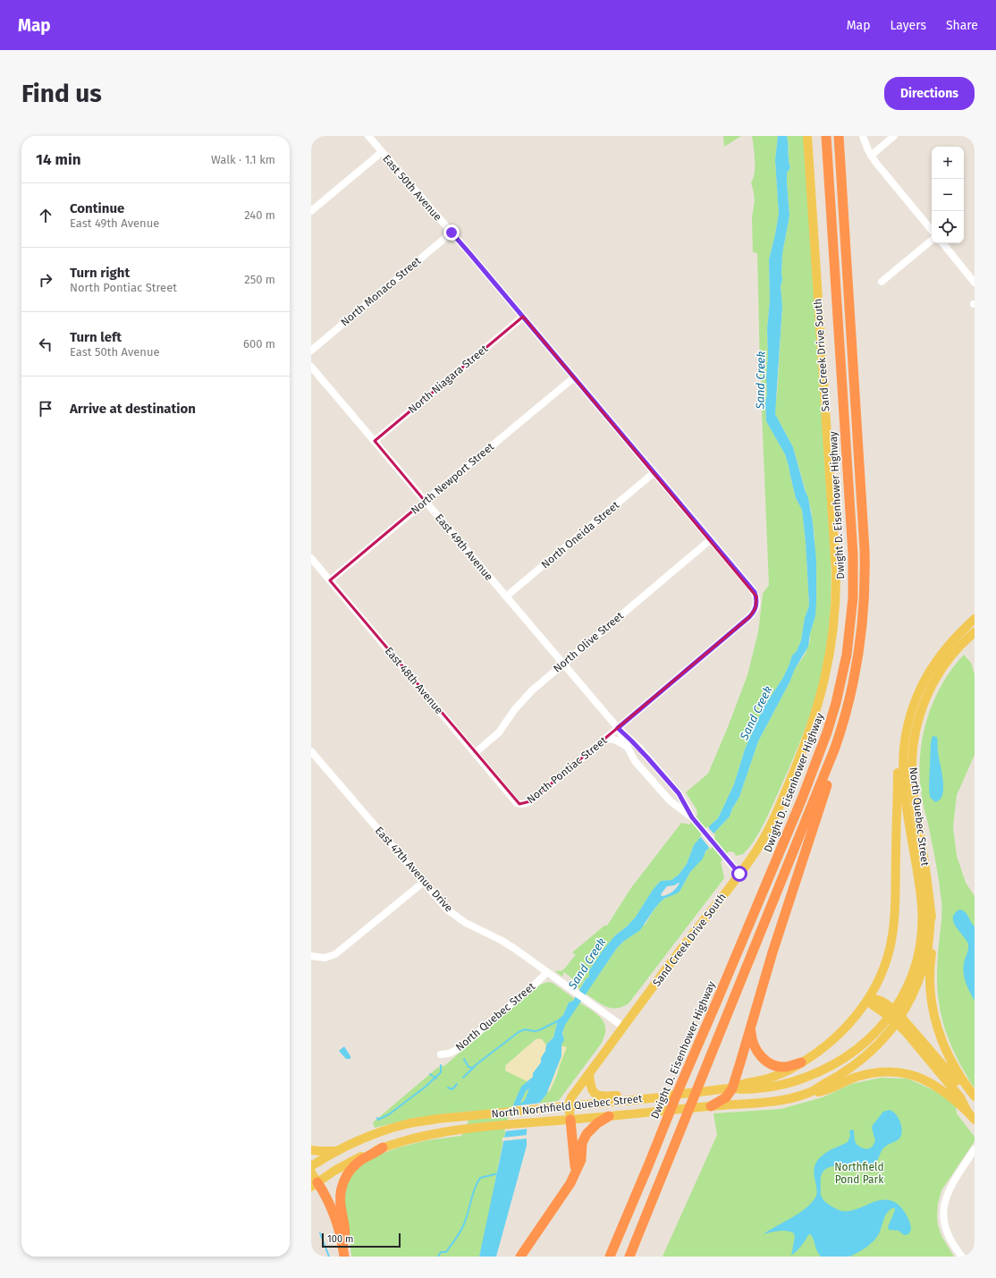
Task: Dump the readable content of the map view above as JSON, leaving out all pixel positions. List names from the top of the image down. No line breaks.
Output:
{"streets":{"highway":["Dwight D. Eisenhower Highway"],"main road":["Sand Creek Drive South","North Quebec Street","North Northfield Quebec Street"],"street":["East 50th Avenue","North Monaco Street","North Niagara Street","North Newport Street","North Oneida Street","East 49th Avenue","North Olive Street","East 48th Avenue","North Pontiac Street","East 47th Avenue Drive"]},"crossings":[["East 50th Avenue","North Monaco Street"],["East 50th Avenue","North Niagara Street"],["East 50th Avenue","North Newport Street"],["East 50th Avenue","North Oneida Street"],["East 50th Avenue","North Olive Street"],["East 50th Avenue","North Pontiac Street"],["Sand Creek Drive South","East 49th Avenue"],["Sand Creek Drive South","East 47th Avenue Drive"],["Sand Creek Drive South","North Northfield Quebec Street"],["North Niagara Street","East 49th Avenue"],["North Newport Street","East 49th Avenue"],["North Newport Street","East 48th Avenue"],["North Oneida Street","East 49th Avenue"],["East 49th Avenue","North Olive Street"],["East 49th Avenue","North Pontiac Street"],["North Olive Street","East 48th Avenue"],["East 48th Avenue","North Pontiac Street"],["North Quebec Street","East 47th Avenue Drive"],["North Quebec Street","North Northfield Quebec Street"]],"water":["Sand Creek"],"parks":["Northfield Pond Park"],"scale_bar":"100 m","page":{"header":"Map","nav":["Map","Layers","Share"],"buttons":"Directions","title":"Find us","heading":["14 min","Walk · 1.1 km"],"map_buttons":["+","−"],"list":[["Continue","East 49th Avenue","240 m"],["Turn right","North Pontiac Street","250 m"],["Turn left","East 50th Avenue","600 m"],"Arrive at destination"],"scale":"100 m"}}
